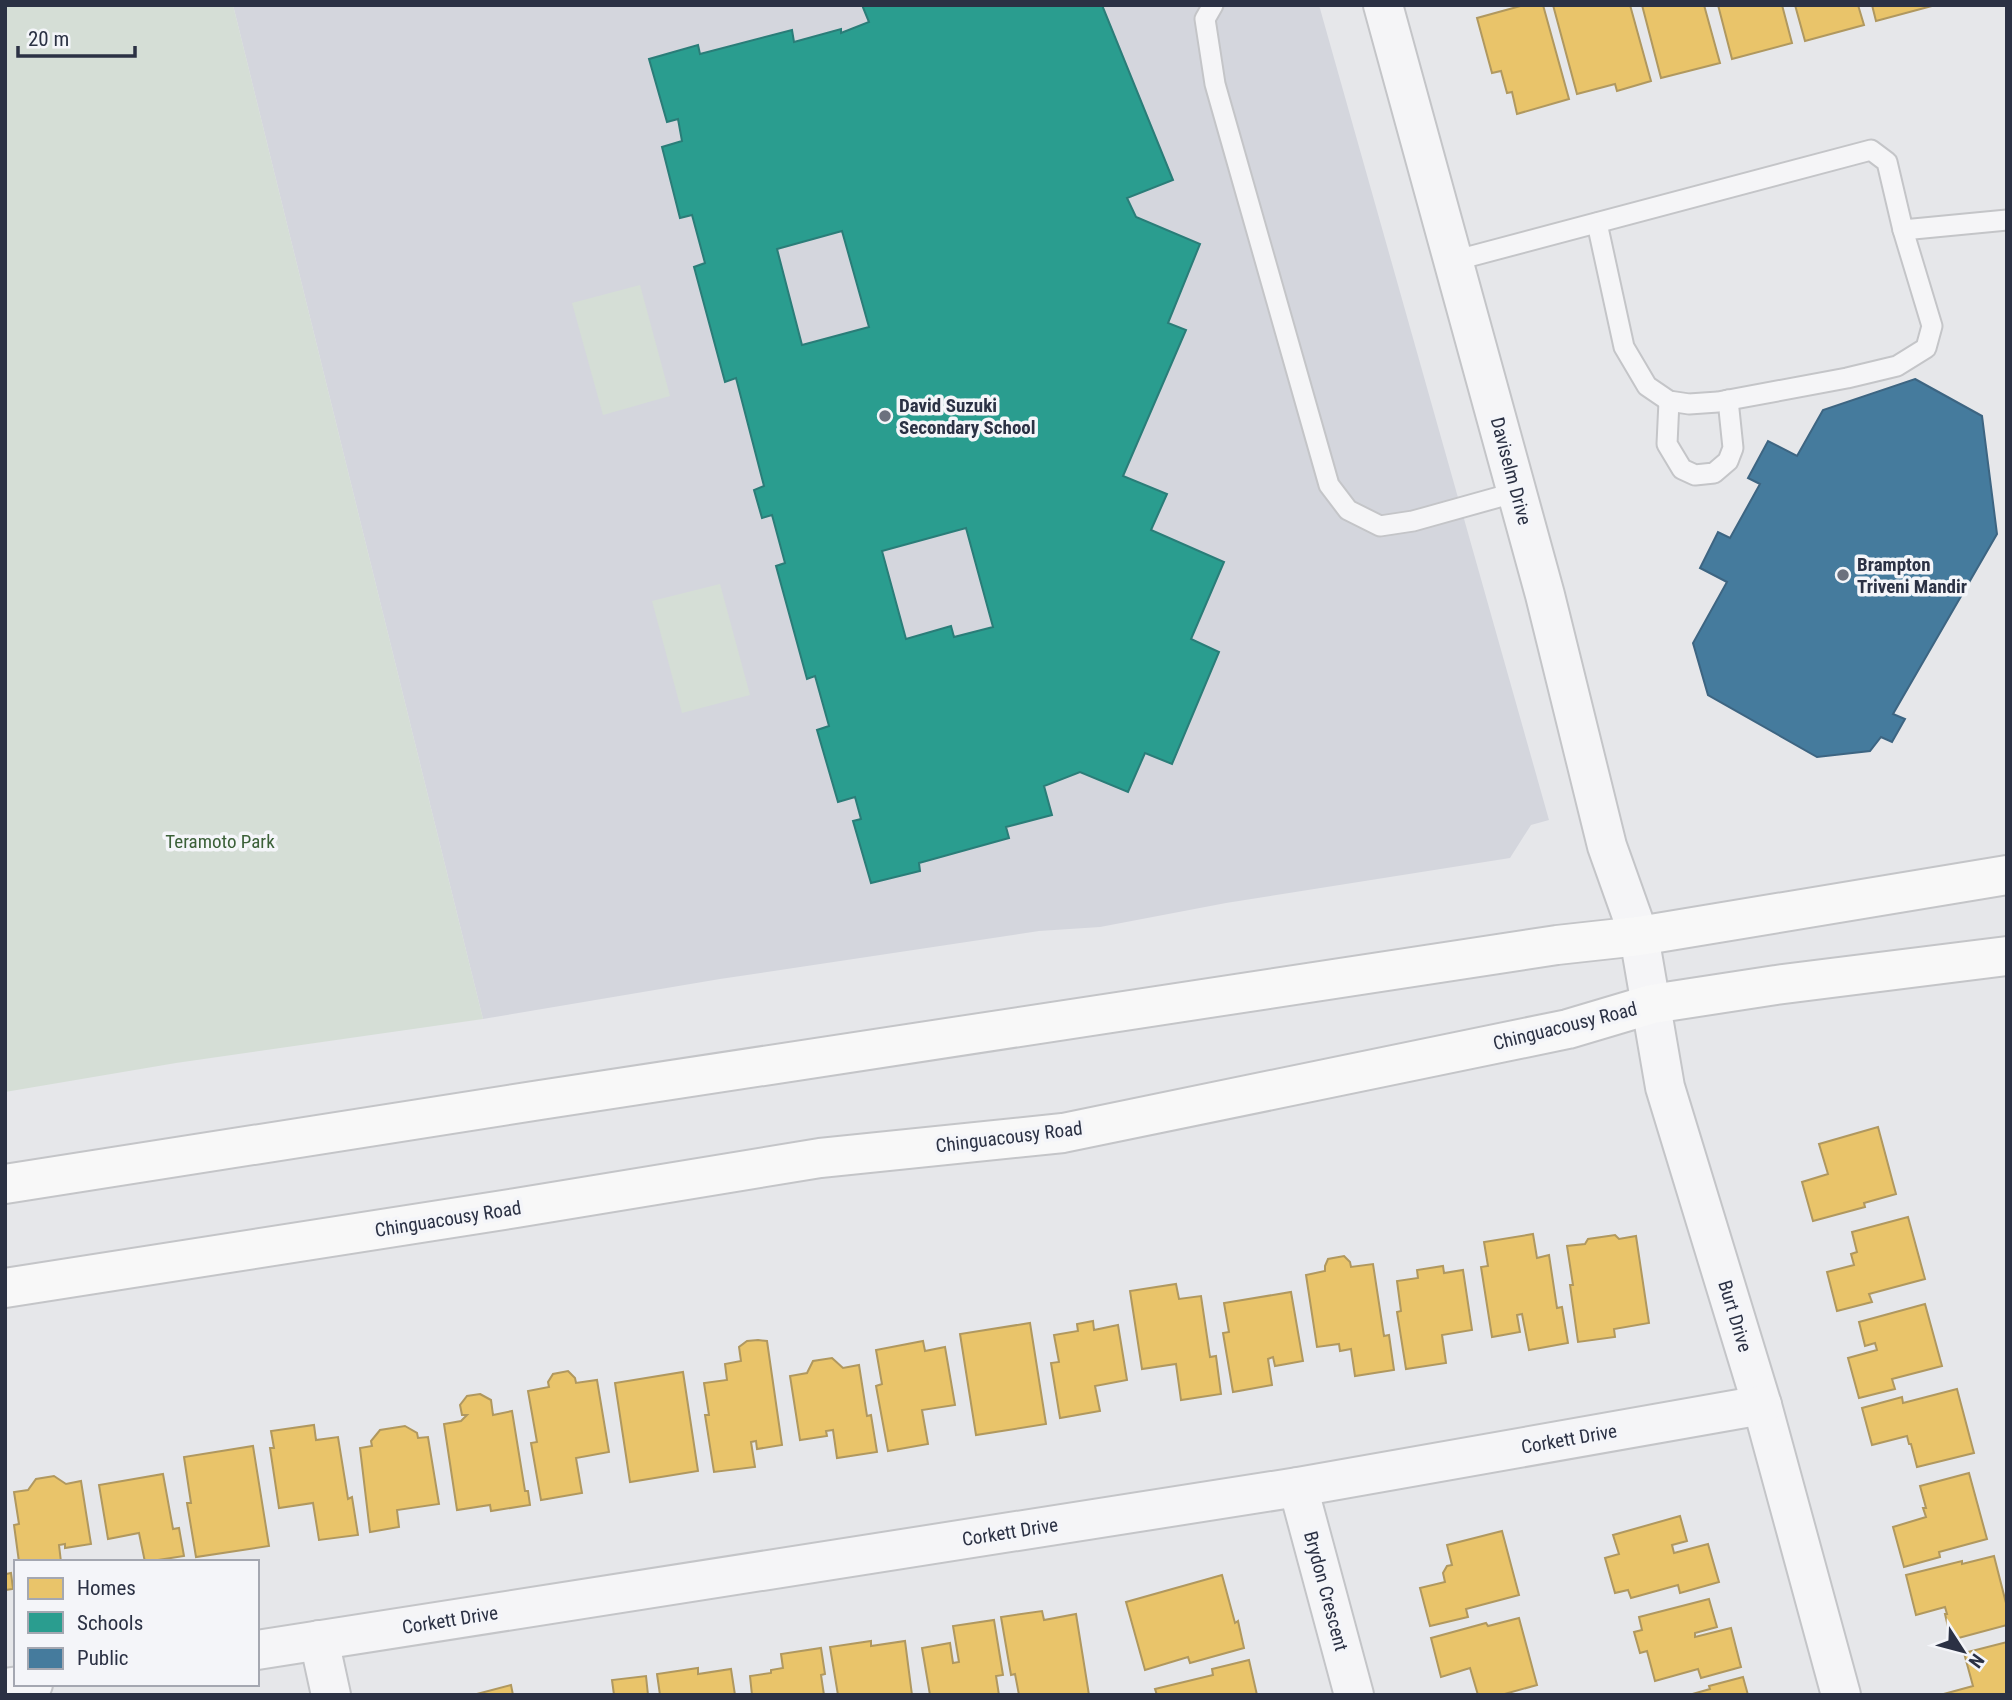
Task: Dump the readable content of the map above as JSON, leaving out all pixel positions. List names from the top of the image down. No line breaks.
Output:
{"streets":{"main road":["Chinguacousy Road"],"street":["Daviselm Drive","Burt Drive","Corkett Drive","Brydon Crescent"]},"crossings":[["Daviselm Drive","Burt Drive"],["Chinguacousy Road","Burt Drive"],["Burt Drive","Corkett Drive"],["Corkett Drive","Brydon Crescent"]],"parks":["Teramoto Park"],"places":["David Suzuki Secondary School","Brampton Triveni Mandir"],"legend":["Homes","Schools","Public"],"scale_bar":"20 m","north":"bottom right"}
